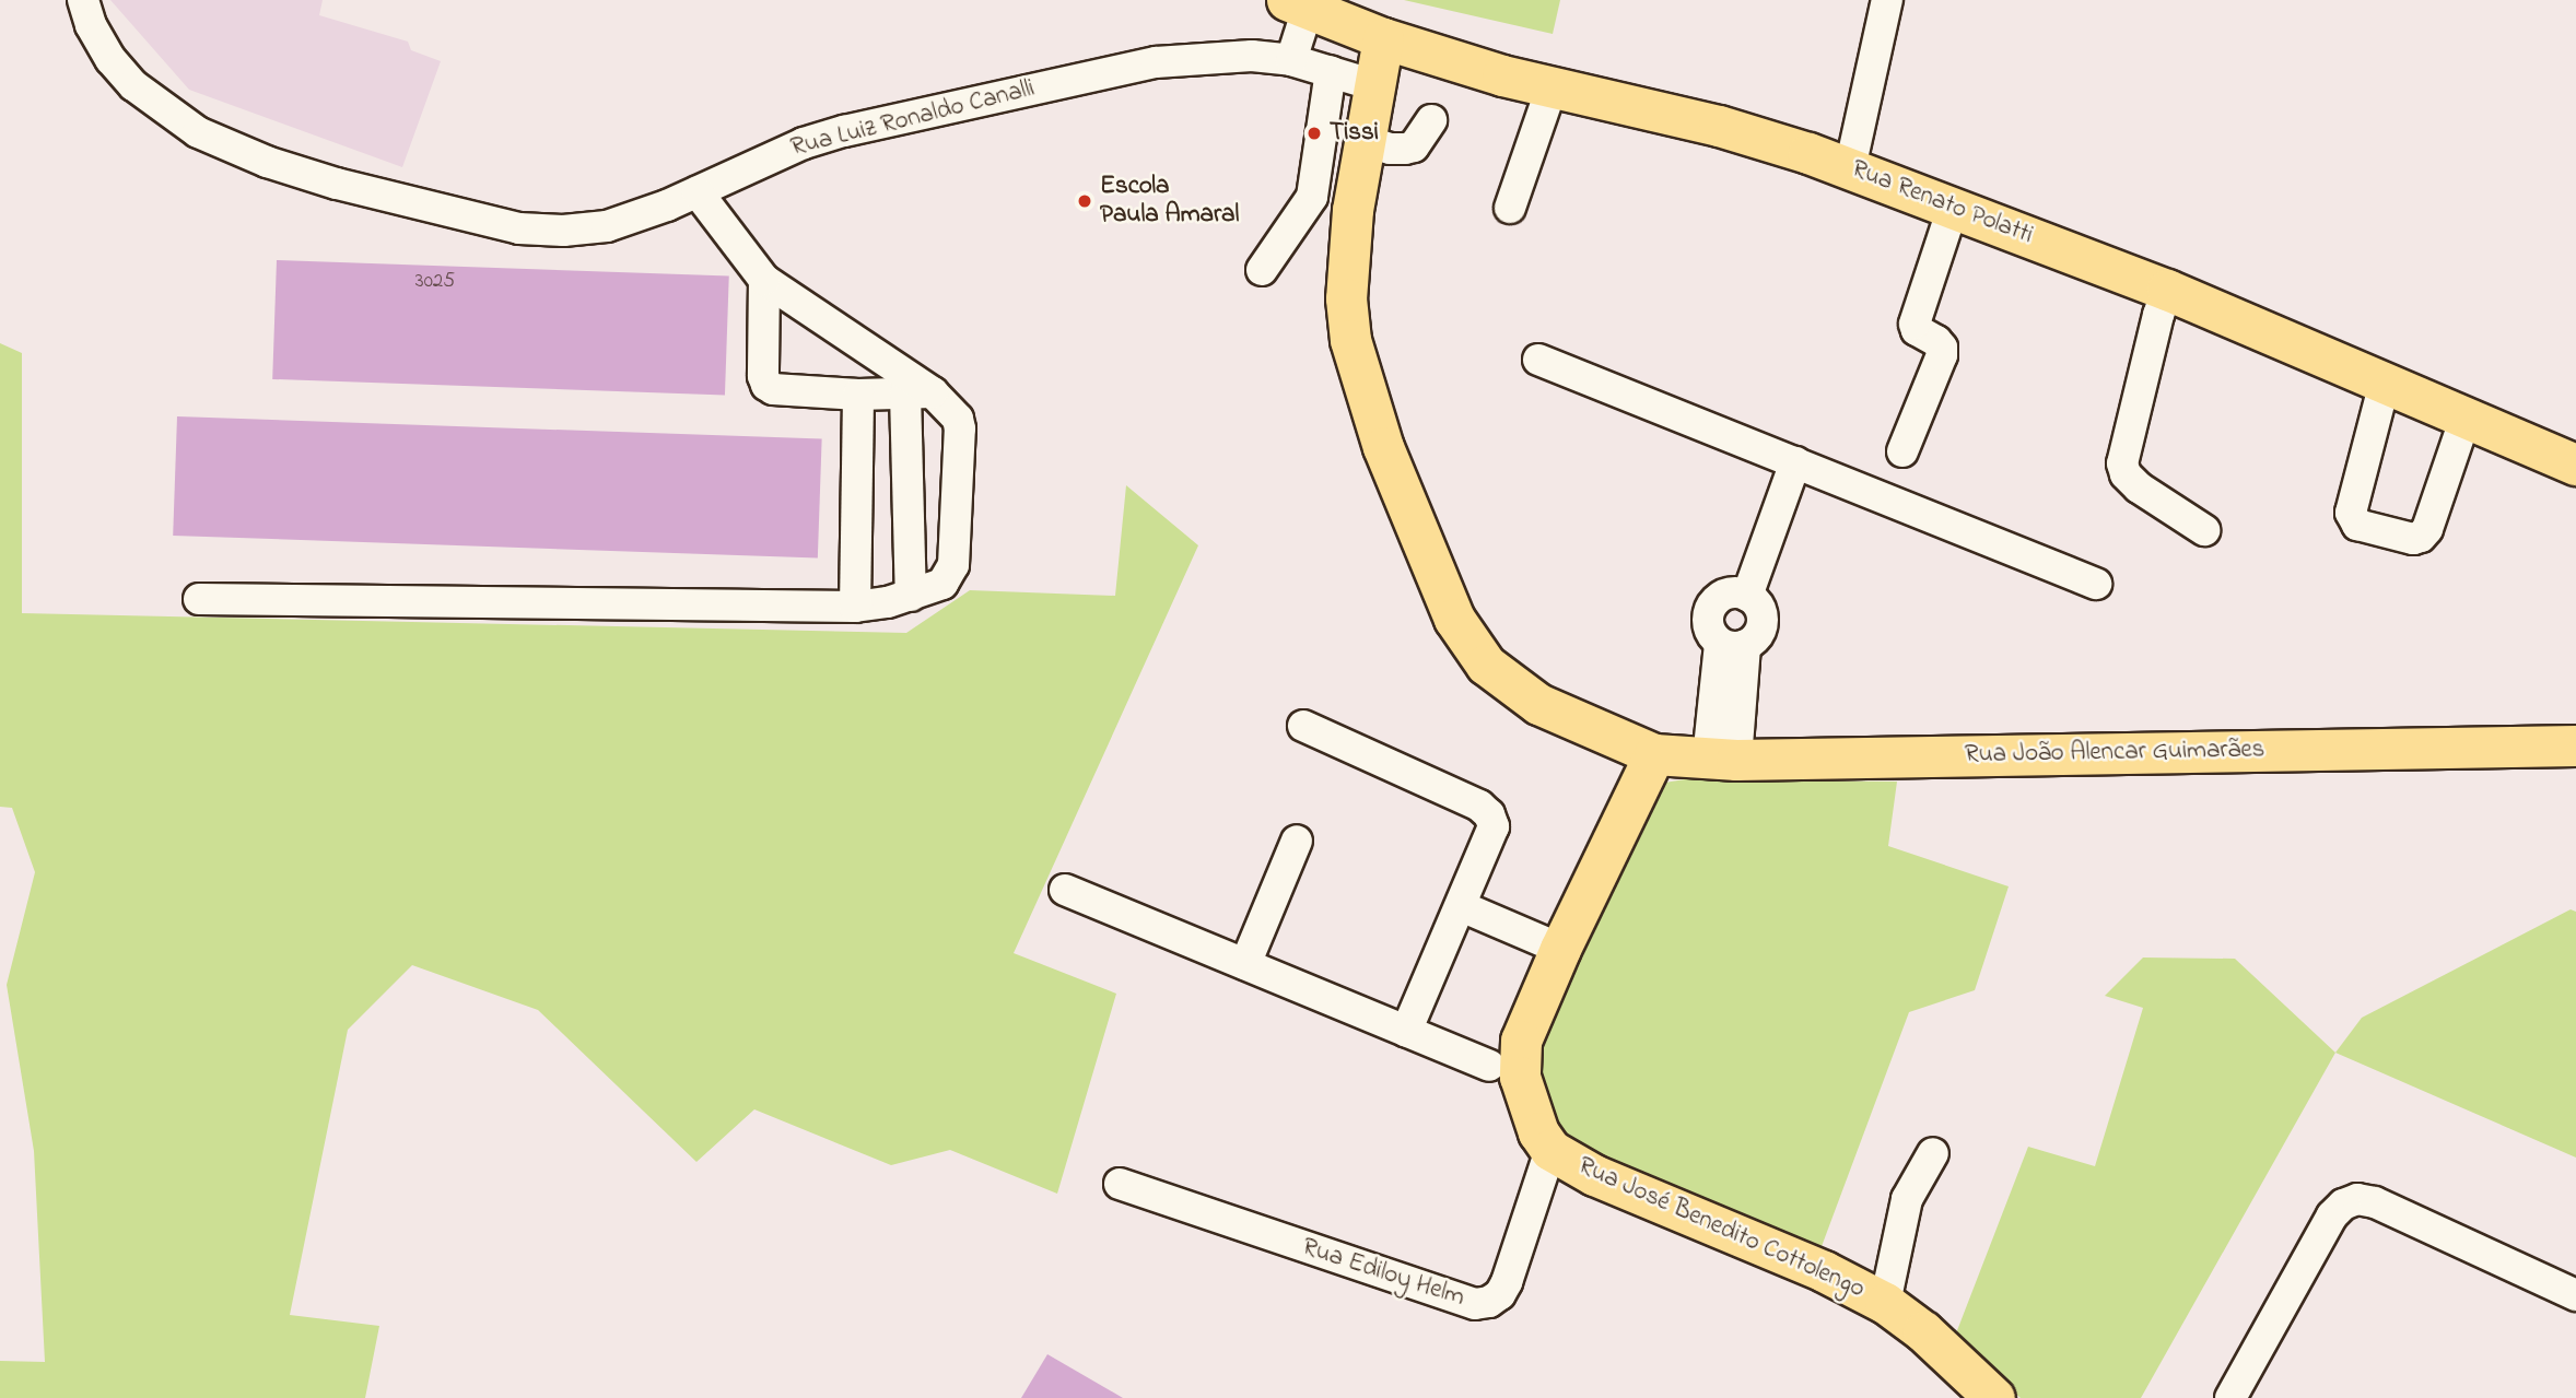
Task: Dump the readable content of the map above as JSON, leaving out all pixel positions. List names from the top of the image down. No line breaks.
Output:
{"streets":{"main road":["Rua Renato Polatti","Rua João Alencar Guimarães","Rua José Benedito Cottolengo"],"street":["Rua Luiz Ronaldo Canalli","Rua Ediloy Helm"]},"crossings":[["Rua João Alencar Guimarães","Rua José Benedito Cottolengo"],["Rua José Benedito Cottolengo","Rua Ediloy Helm"]],"places":["Tissi","Escola Paula Amaral"],"house_numbers":["3025"]}
